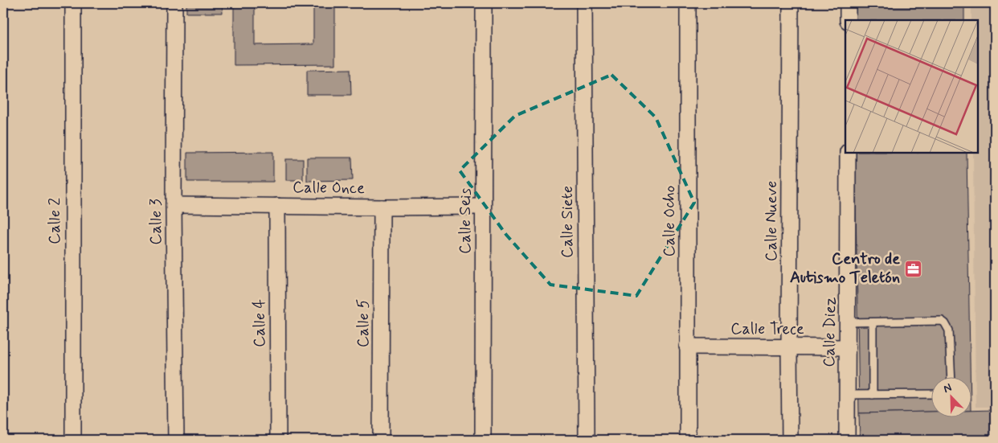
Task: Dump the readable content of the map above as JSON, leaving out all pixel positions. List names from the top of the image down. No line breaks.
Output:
{"streets":{"street":["Calle Once","Calle 2","Calle Seis","Calle Ocho","Calle Nueve","Calle 3","Calle Siete","Calle 4","Calle 5","Calle Trece","Calle Diez"]},"crossings":[["Calle Once","Calle Seis"],["Calle Once","Calle 3"],["Calle Once","Calle 4"],["Calle Once","Calle 5"],["Calle Ocho","Calle Trece"],["Calle Nueve","Calle Trece"],["Calle Trece","Calle Diez"]],"places":{"office":["Centro de Autismo Teletón"]},"north":"top left"}
